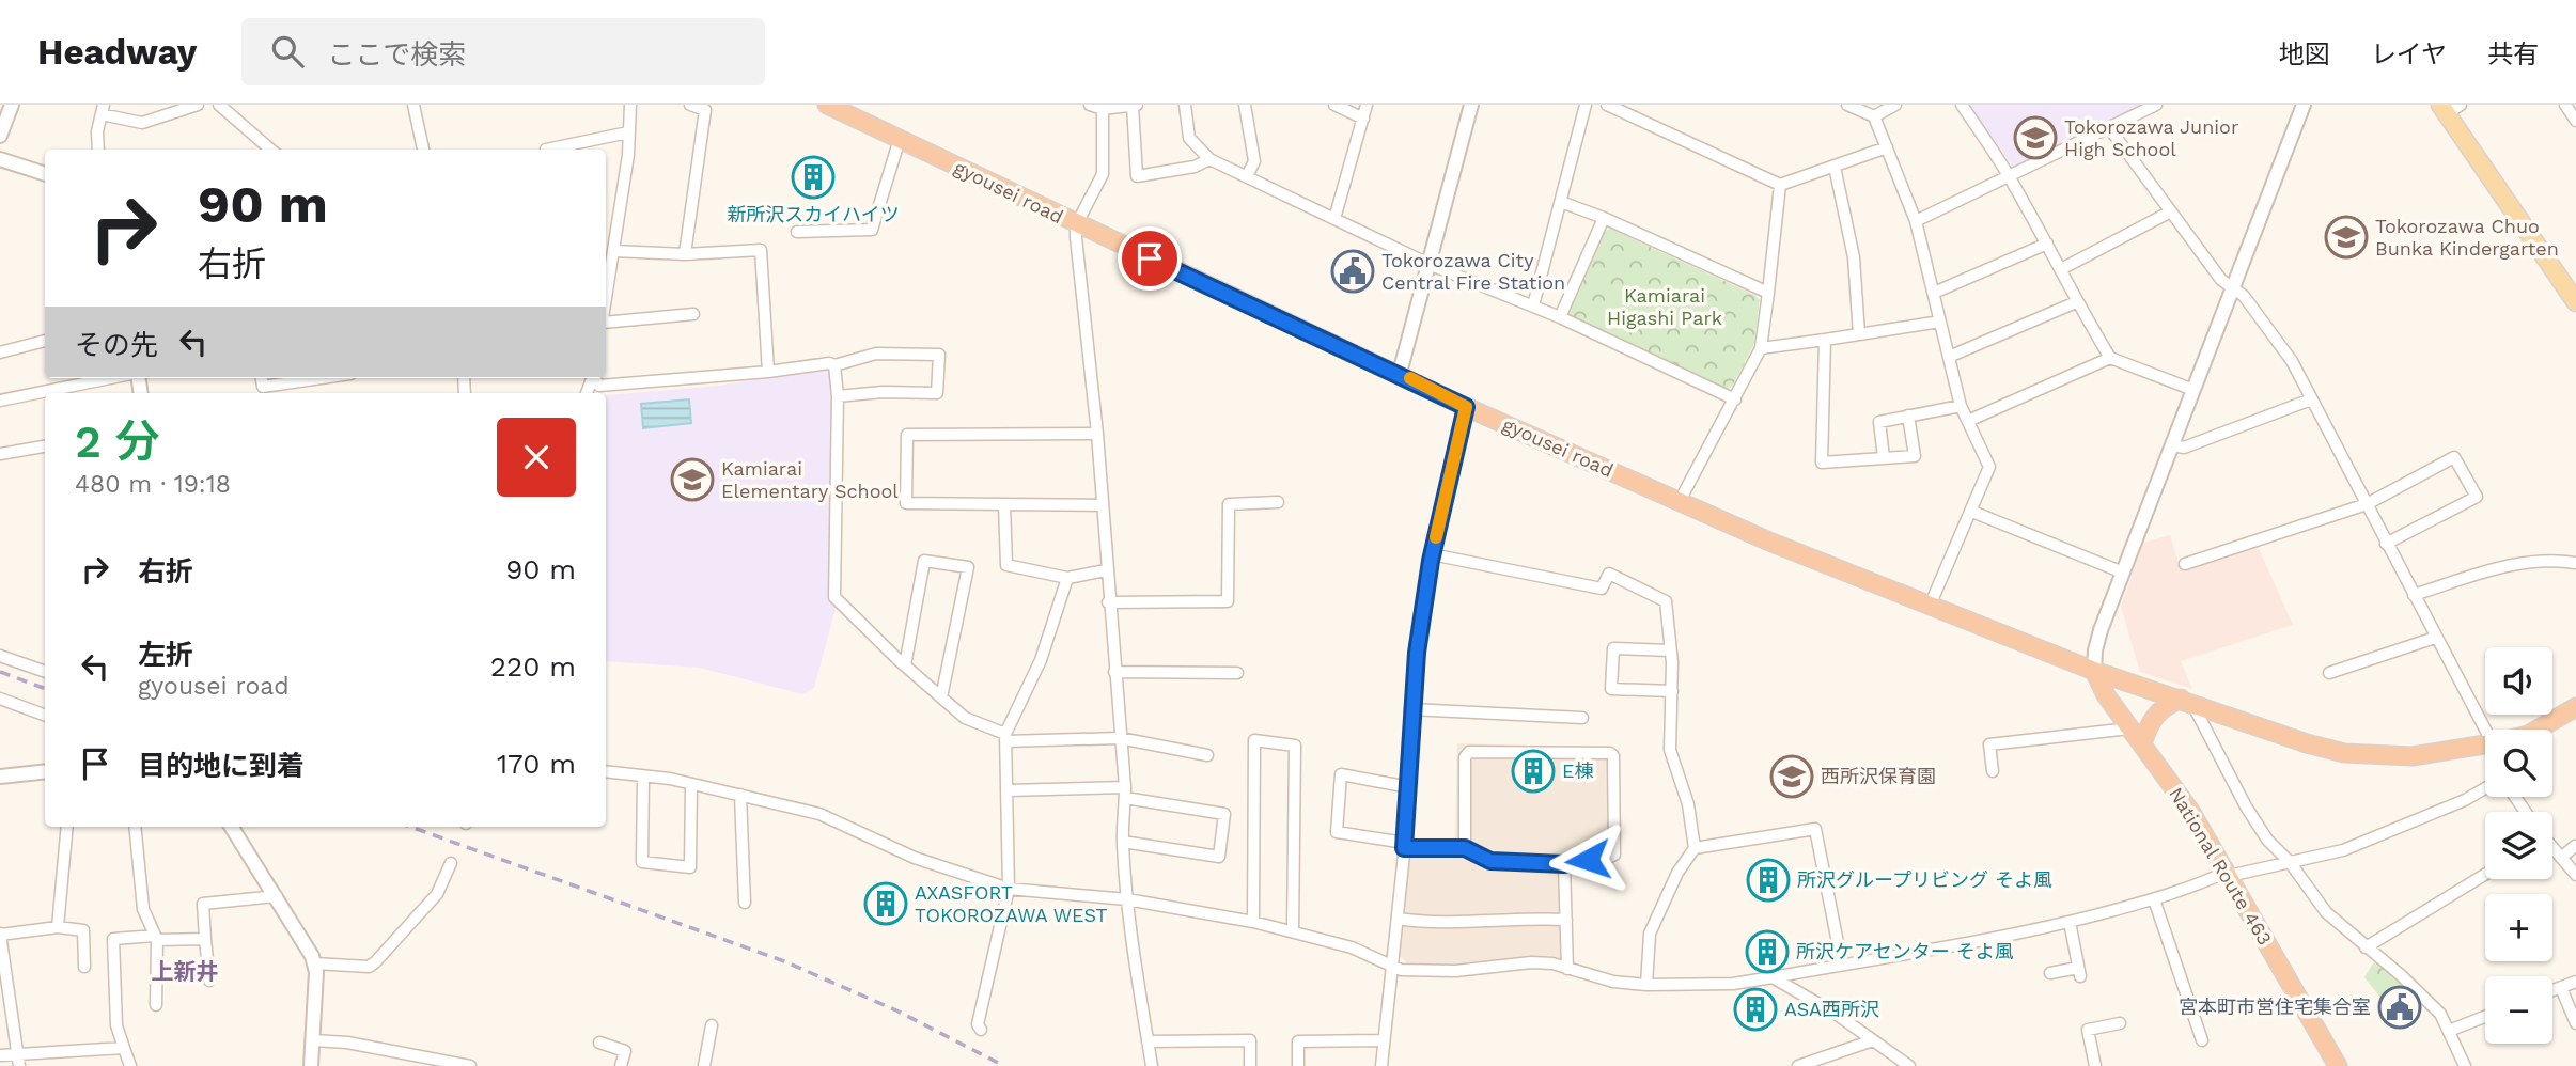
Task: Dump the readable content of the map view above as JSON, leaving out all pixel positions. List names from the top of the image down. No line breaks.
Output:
{"streets":{"highway":["gyousei road","National Route 463"]},"districts":["上新井"],"parks":["Kamiarai Higashi Park"],"places":{"school or university":["Tokorozawa Junior High School","Tokorozawa Chuo Bunka Kindergarten","Kamiarai Elementary School","西所沢保育園"],"building":["新所沢スカイハイツ","E棟","所沢グループリビング そよ風","AXASFORT TOKOROZAWA WEST","所沢ケアセンター そよ風","ASA西所沢"],"public building":["Tokorozawa City Central Fire Station","宮本町市営住宅集合室"]},"page":{"header":"Headway","search":"ここで検索","nav":["地図","レイヤ","共有"],"turn":["90 m","右折"],"then":"その先","heading":["2 分","480 m · 19:18"],"list":[{"name":"右折","value":"90 m"},{"name":"左折","note":"gyousei road","value":"220 m"},{"name":"目的地に到着","value":"170 m"}],"map_buttons":["+","−"]}}
